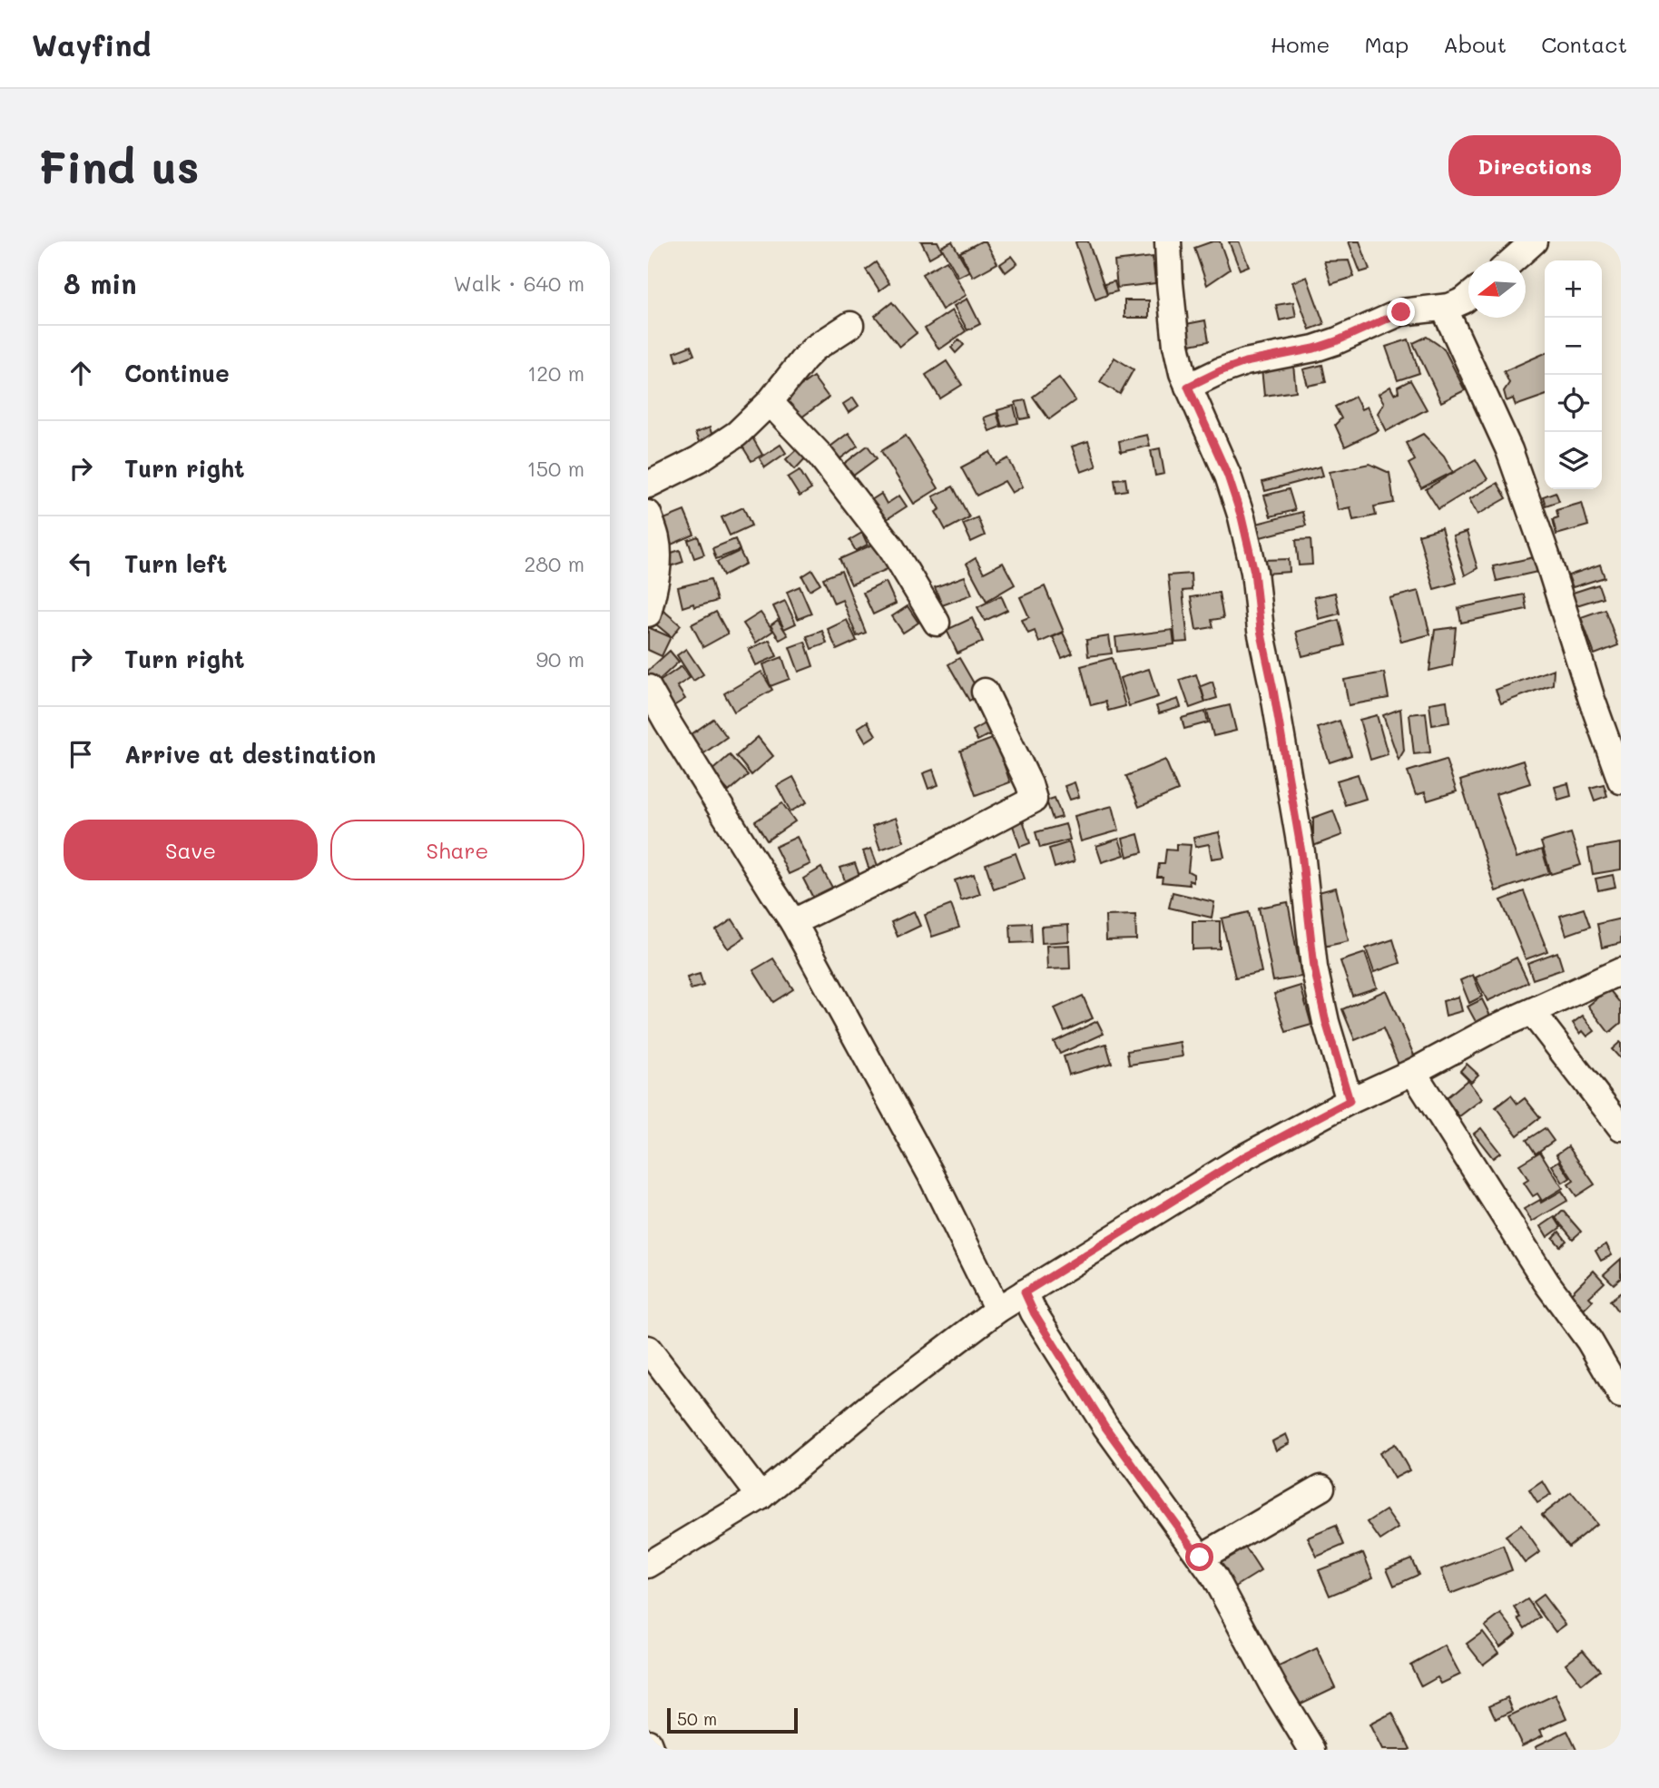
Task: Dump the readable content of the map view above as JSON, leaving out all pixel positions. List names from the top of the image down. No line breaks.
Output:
{"scale_bar":"50 m","north":"left","page":{"header":"Wayfind","nav":["Home","Map","About","Contact"],"buttons":["Directions",["Save","Share"]],"title":"Find us","heading":["8 min","Walk · 640 m"],"map_buttons":["+","−"],"list":[["Continue","120 m"],["Turn right","150 m"],["Turn left","280 m"],["Turn right","90 m"],"Arrive at destination"],"scale":"50 m"}}
